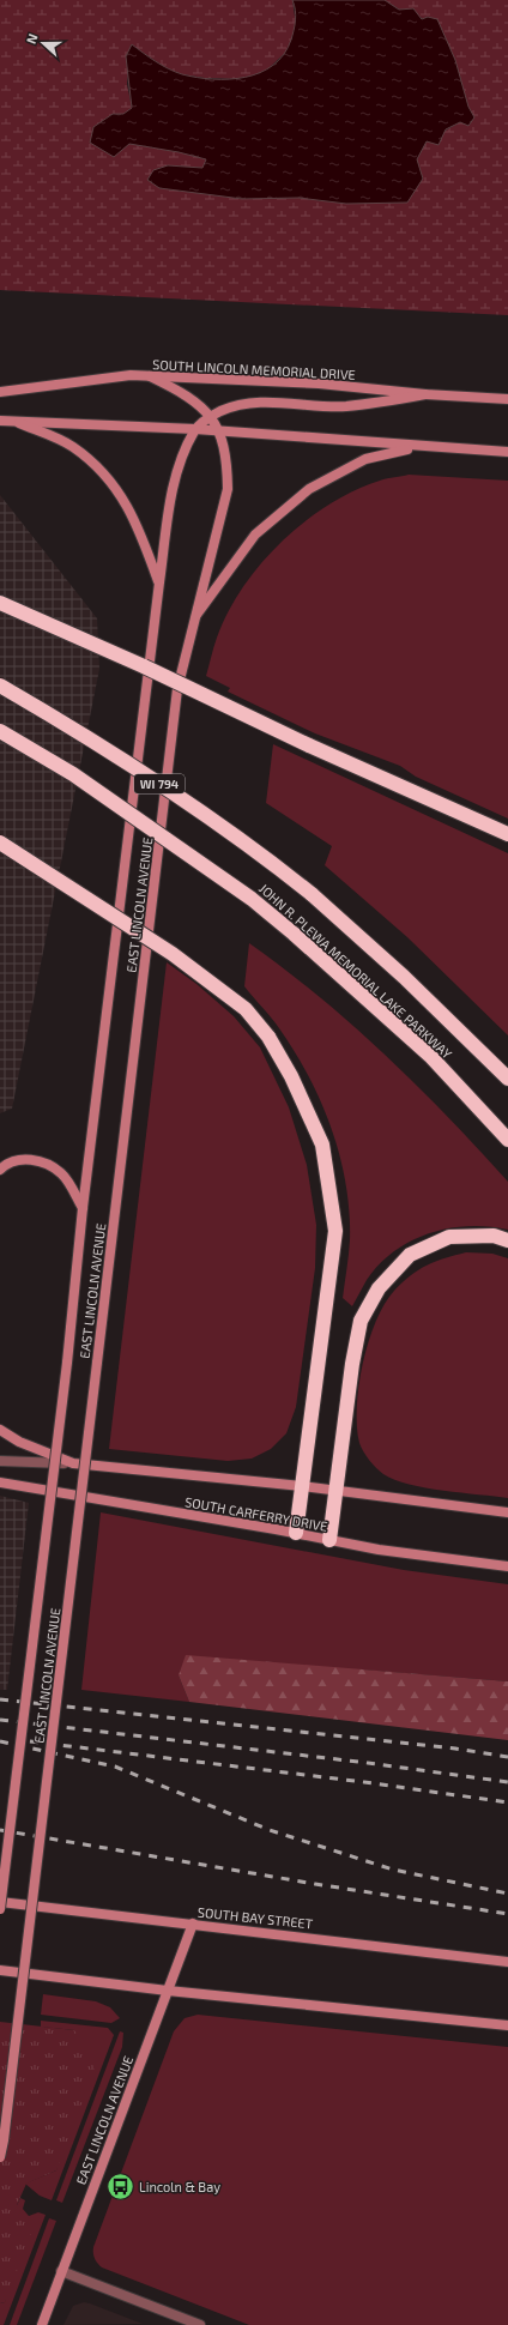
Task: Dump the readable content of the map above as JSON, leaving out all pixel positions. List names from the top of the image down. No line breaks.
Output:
{"streets":{"highway":["WI 794","JOHN R. PLEWA MEMORIAL LAKE PARKWAY"],"main road":["SOUTH LINCOLN MEMORIAL DRIVE","EAST LINCOLN AVENUE","SOUTH CARFERRY DRIVE","SOUTH BAY STREET"]},"crossings":[["EAST LINCOLN AVENUE","SOUTH BAY STREET"]],"places":{"bus stop":["Lincoln & Bay"]},"north":"left"}
